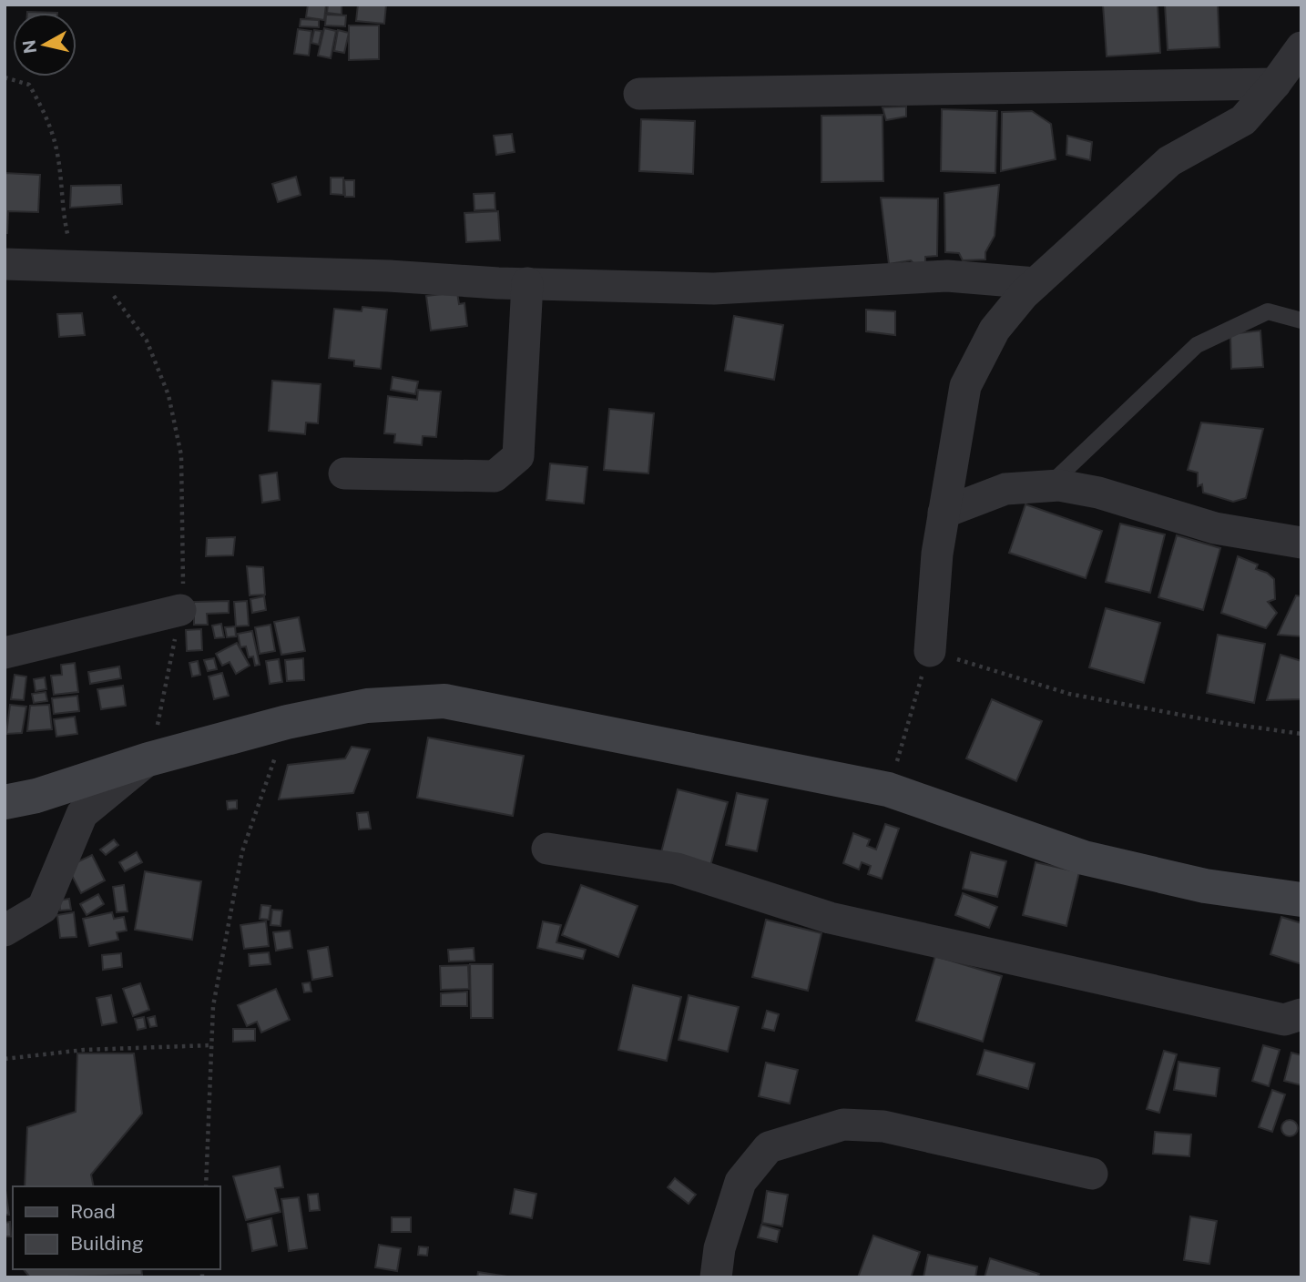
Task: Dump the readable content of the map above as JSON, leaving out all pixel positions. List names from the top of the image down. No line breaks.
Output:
{"legend":["Road","Building"],"north":"left"}
